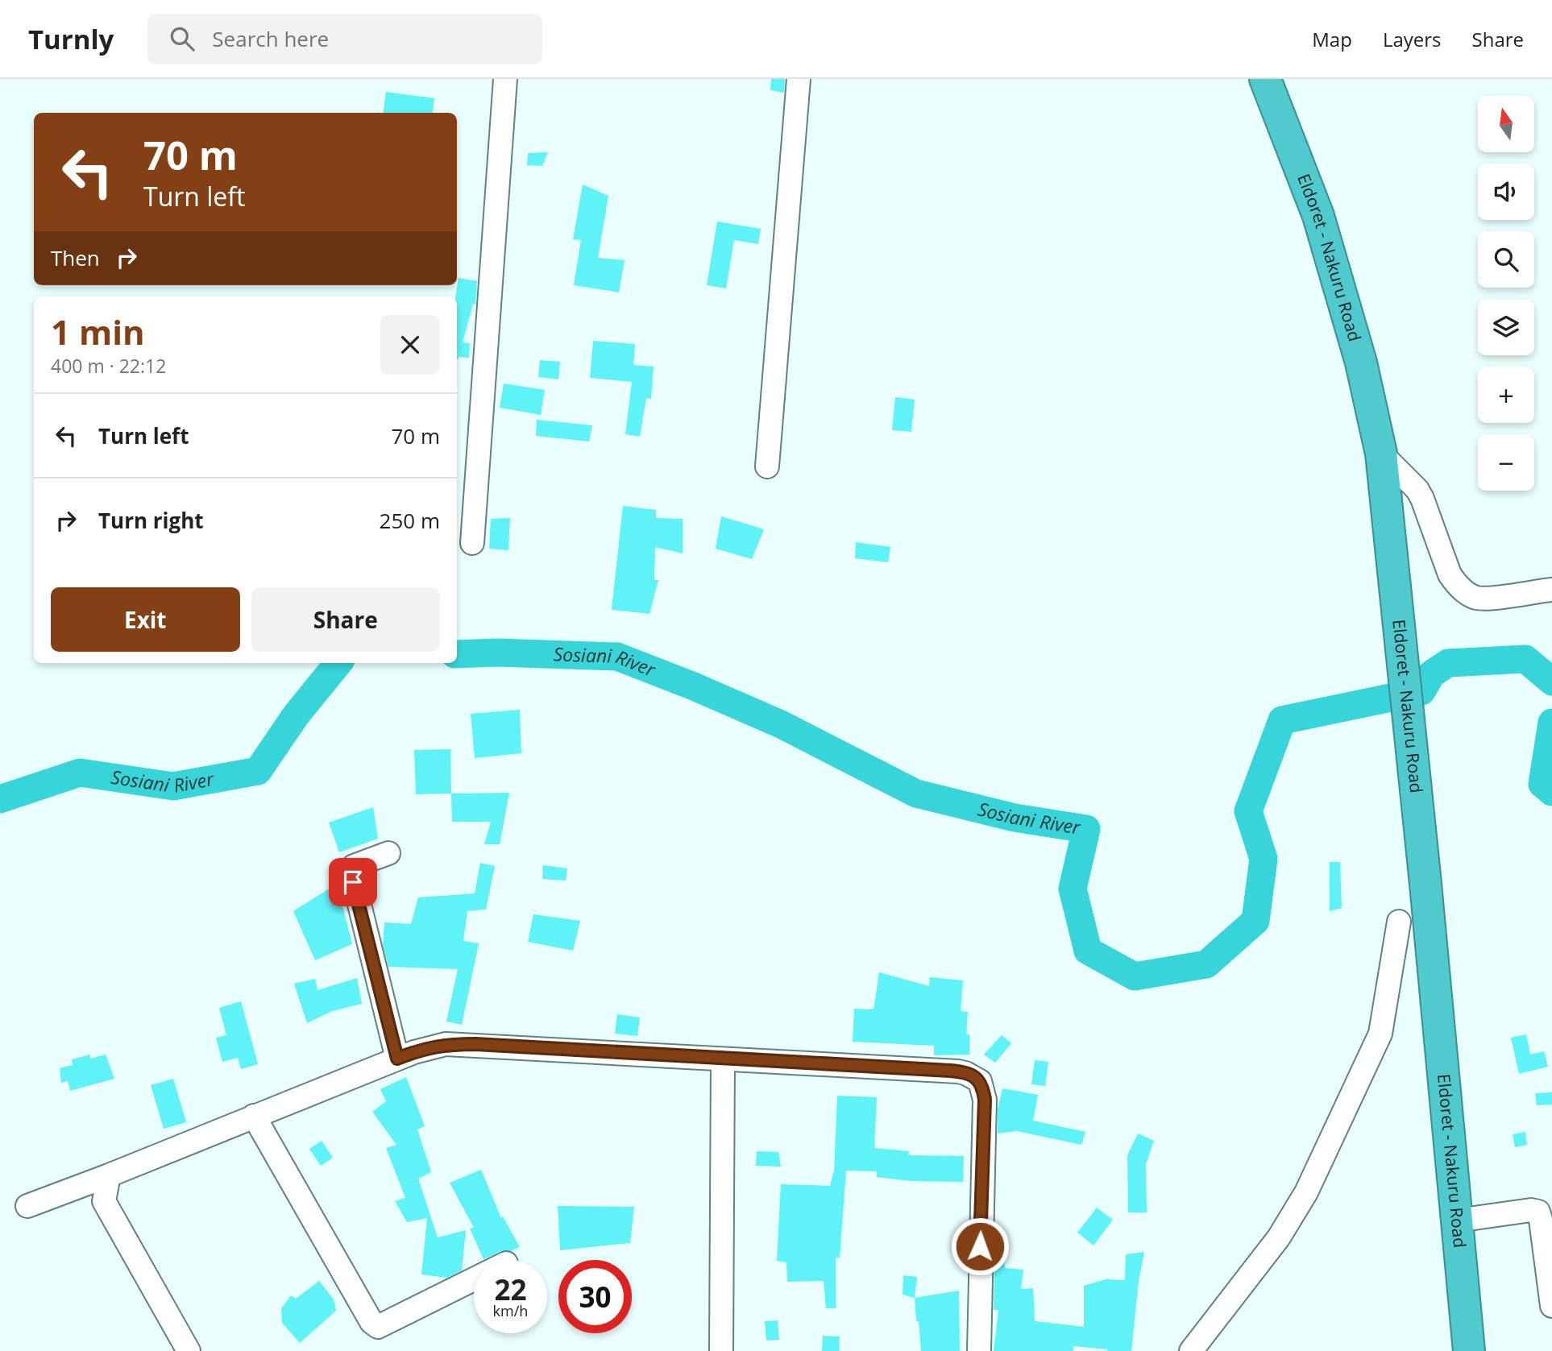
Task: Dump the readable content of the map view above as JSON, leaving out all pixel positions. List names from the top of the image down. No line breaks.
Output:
{"streets":{"highway":["Eldoret - Nakuru Road"]},"water":["Sosiani River"],"north":"top","page":{"header":"Turnly","search":"Search here","nav":["Map","Layers","Share"],"map_buttons":["+","−"],"turn":["70 m","Turn left"],"then":"Then","heading":["1 min","400 m · 22:12"],"list":[{"name":"Turn left","value":"70 m"},{"name":"Turn right","value":"250 m"}],"buttons":["Exit","Share"],"speed":"22 km/h","limit":"30"}}
